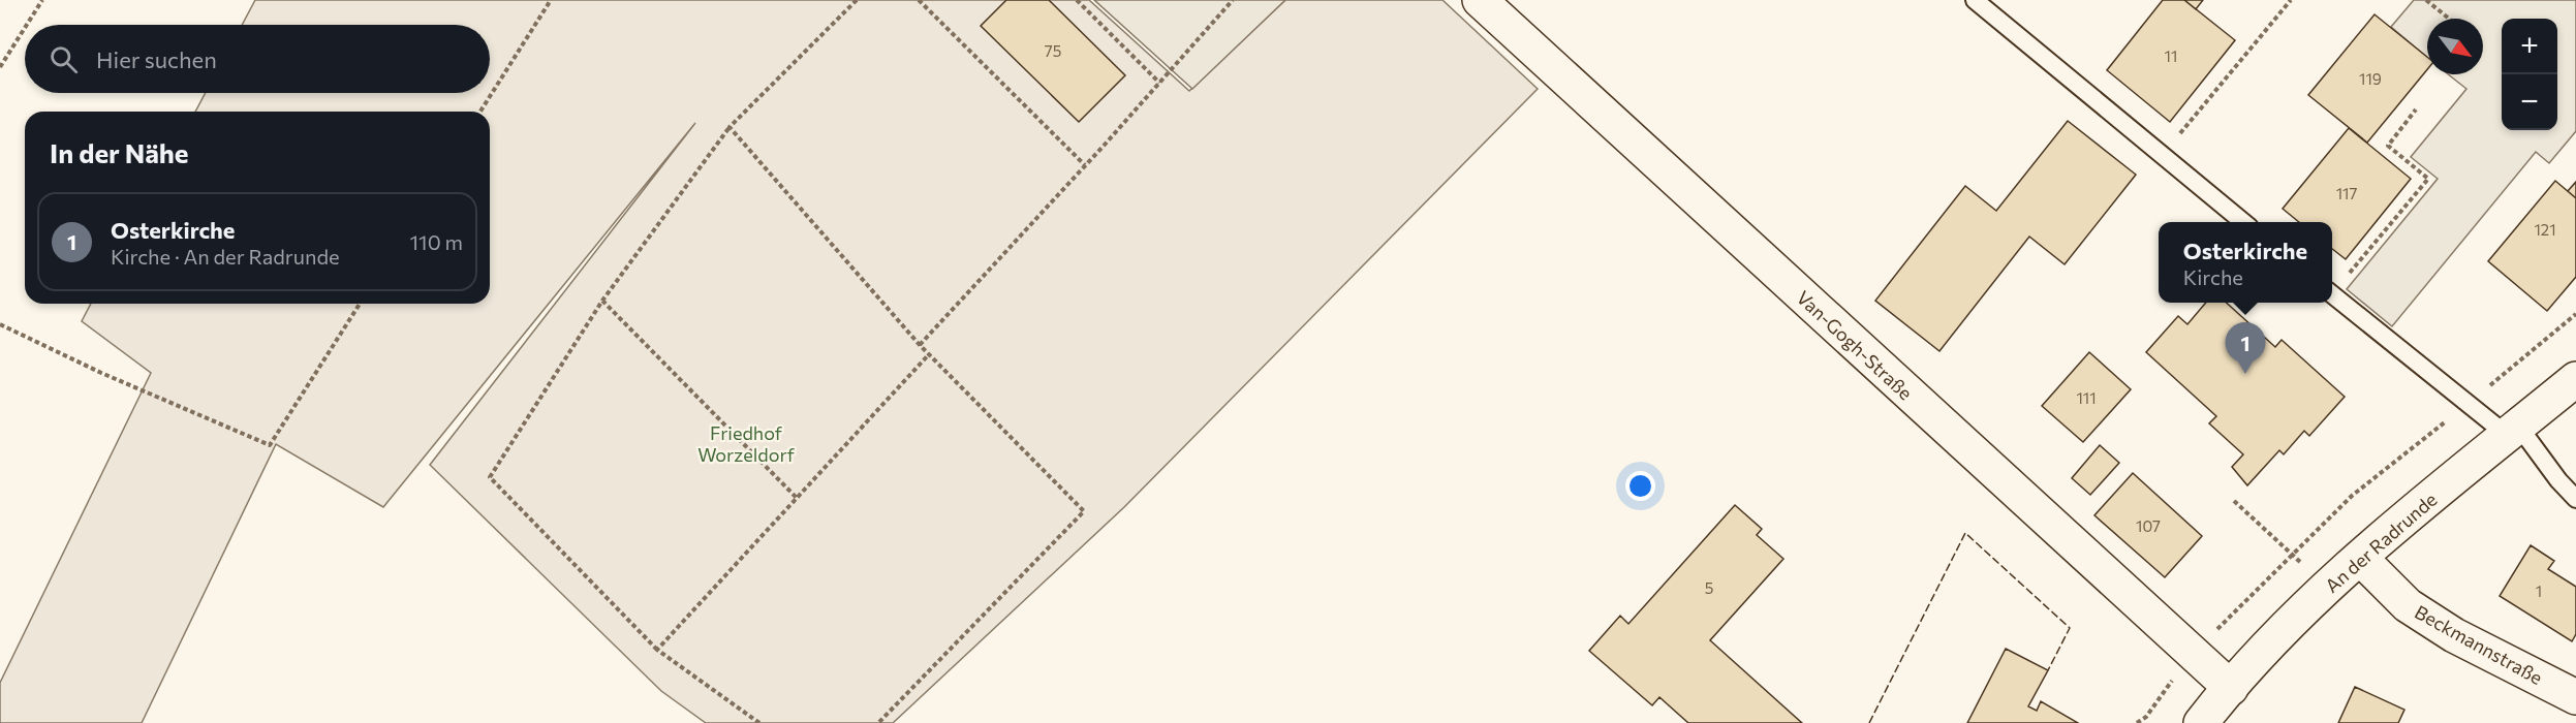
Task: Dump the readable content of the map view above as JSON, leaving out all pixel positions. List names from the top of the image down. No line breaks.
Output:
{"streets":{"street":["Van-Gogh-Straße","An der Radrunde","Beckmannstraße"]},"crossings":[["Van-Gogh-Straße","An der Radrunde"],["An der Radrunde","Beckmannstraße"]],"parks":["Friedhof Worzeldorf"],"house_numbers":["75","11","119","117","121","111","107","5","1"],"north":"bottom right","page":{"map_buttons":["+","−"],"search":"Hier suchen","heading":"In der Nähe","list":[{"mark":"1","name":"Osterkirche","note":"Kirche · An der Radrunde","value":"110 m"}],"popup":["Osterkirche","Kirche"],"pins":"1"}}
